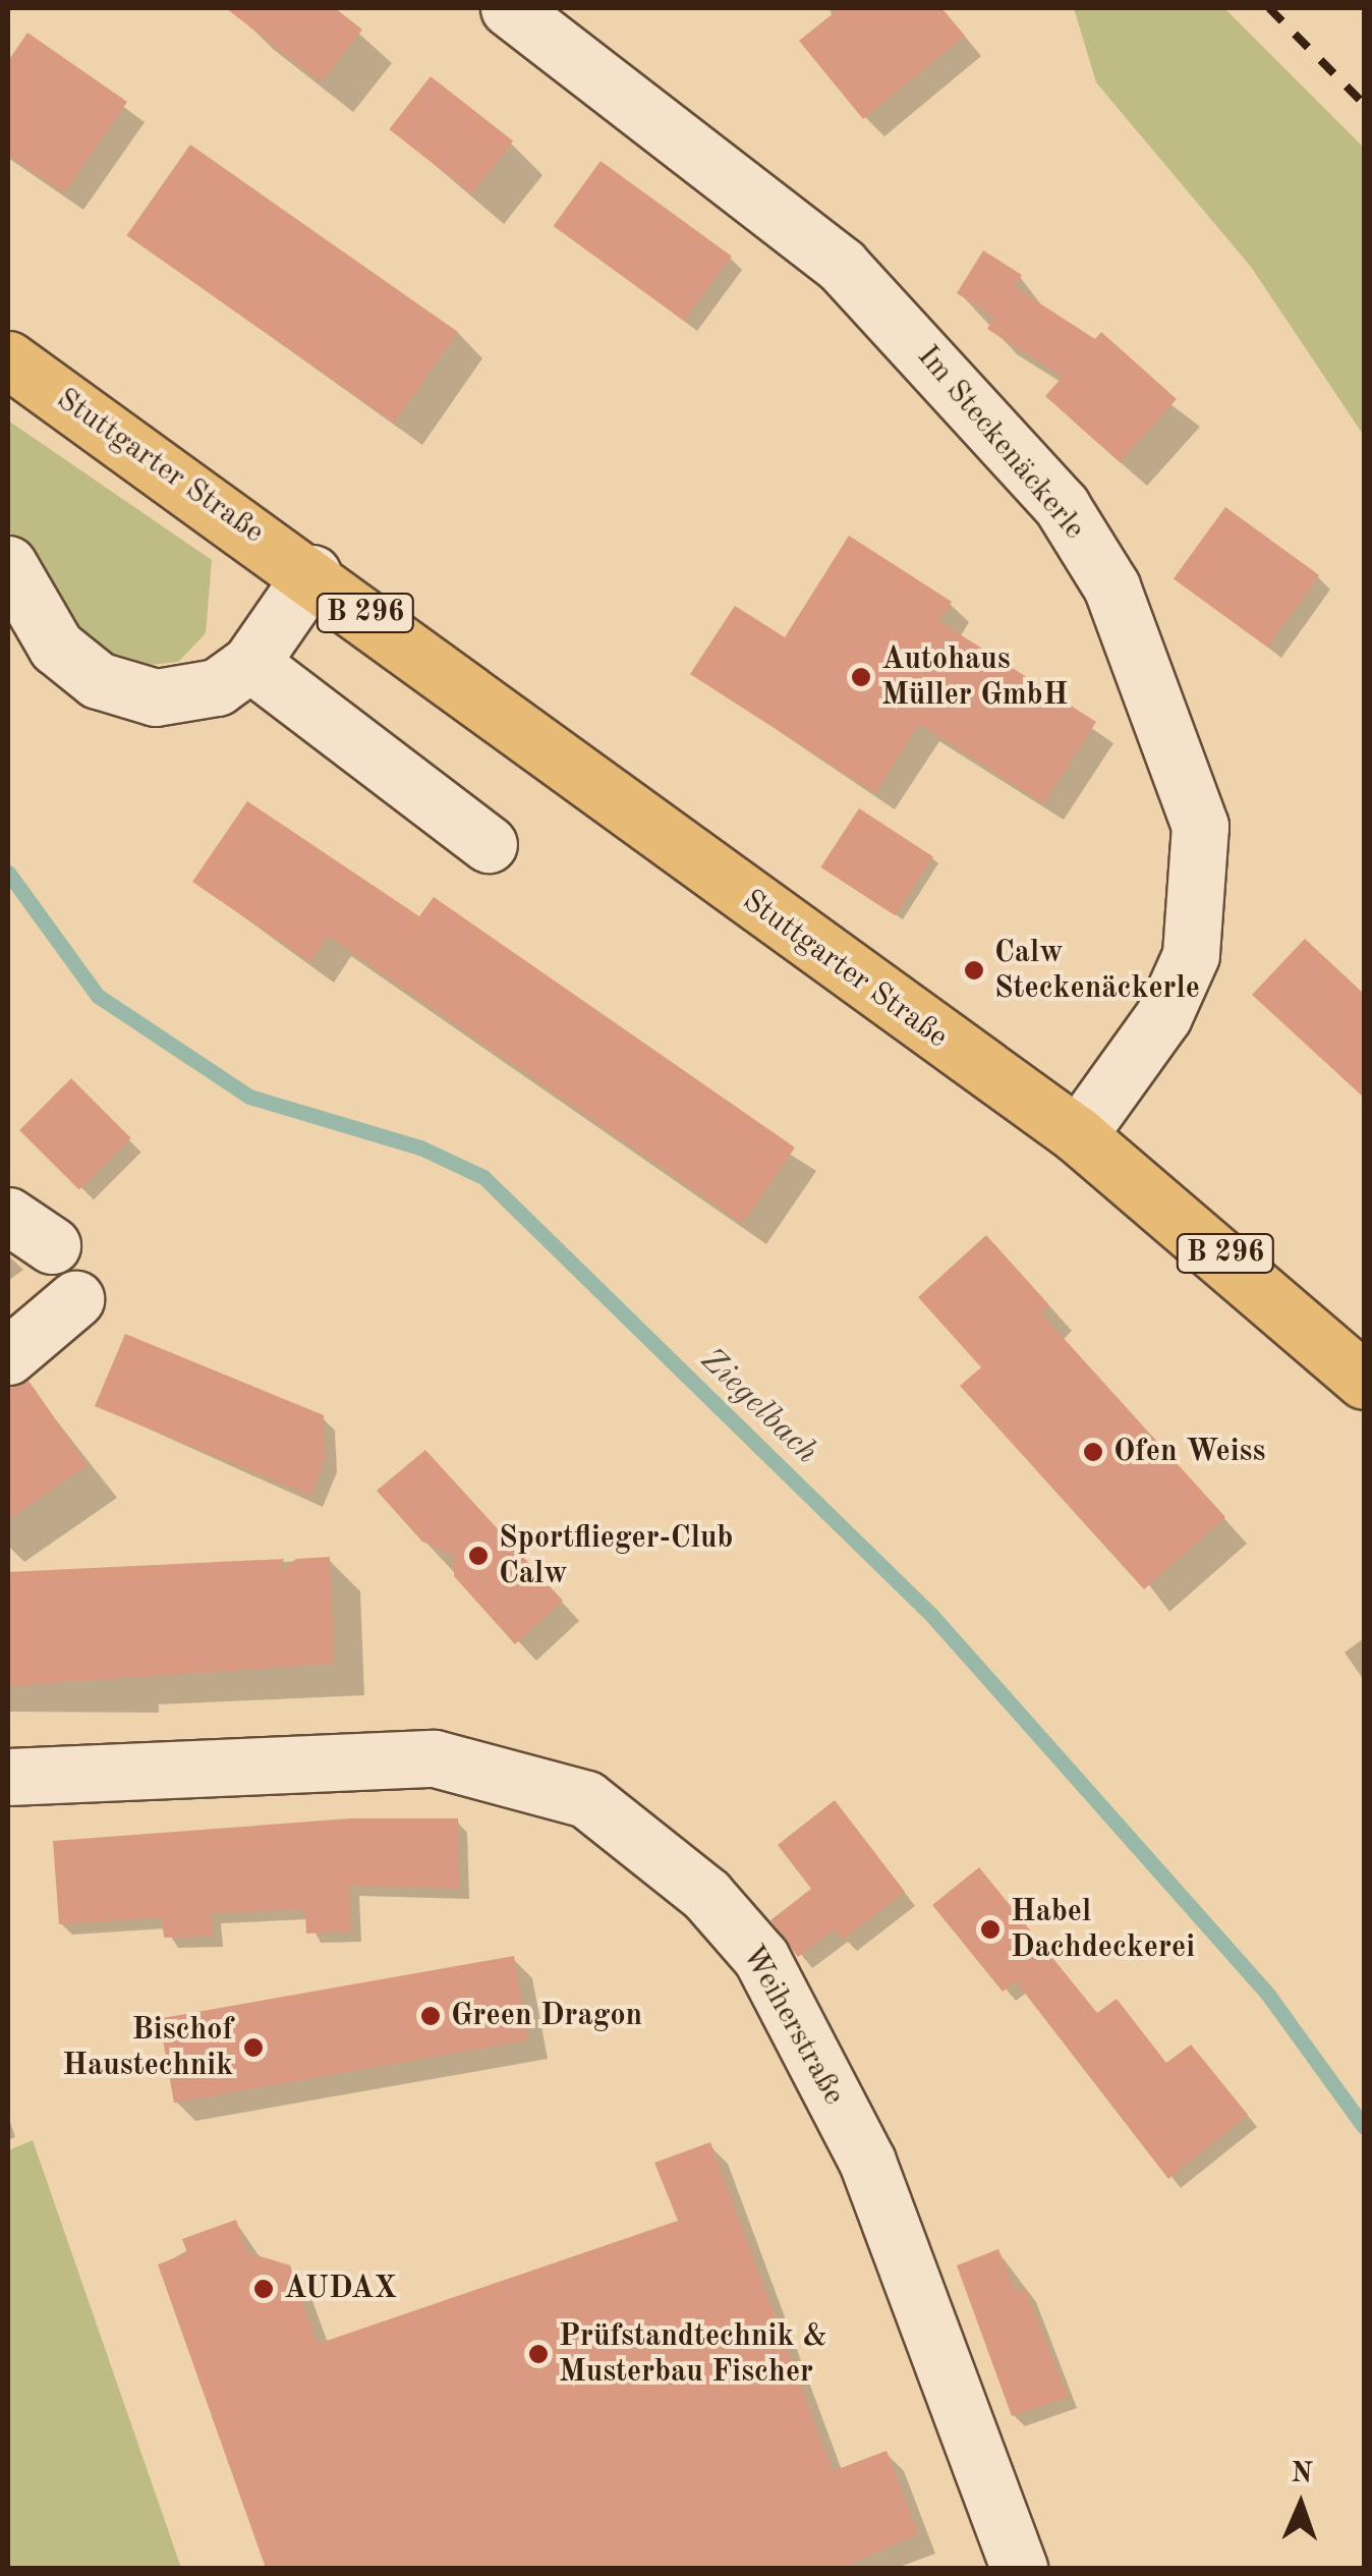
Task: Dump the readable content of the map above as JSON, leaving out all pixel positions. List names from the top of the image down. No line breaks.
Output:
{"streets":{"main road":["Stuttgarter Straße","B 296"],"street":["Im Steckenäckerle","Weiherstraße"]},"crossings":[["Im Steckenäckerle","Stuttgarter Straße"]],"water":["Ziegelbach"],"places":["Autohaus Müller GmbH","Calw Steckenäckerle","Ofen Weiss","Sportflieger-Club Calw","Habel Dachdeckerei","Green Dragon","Bischof Haustechnik","AUDAX","Prüfstandtechnik & Musterbau Fischer"],"north":"top"}
